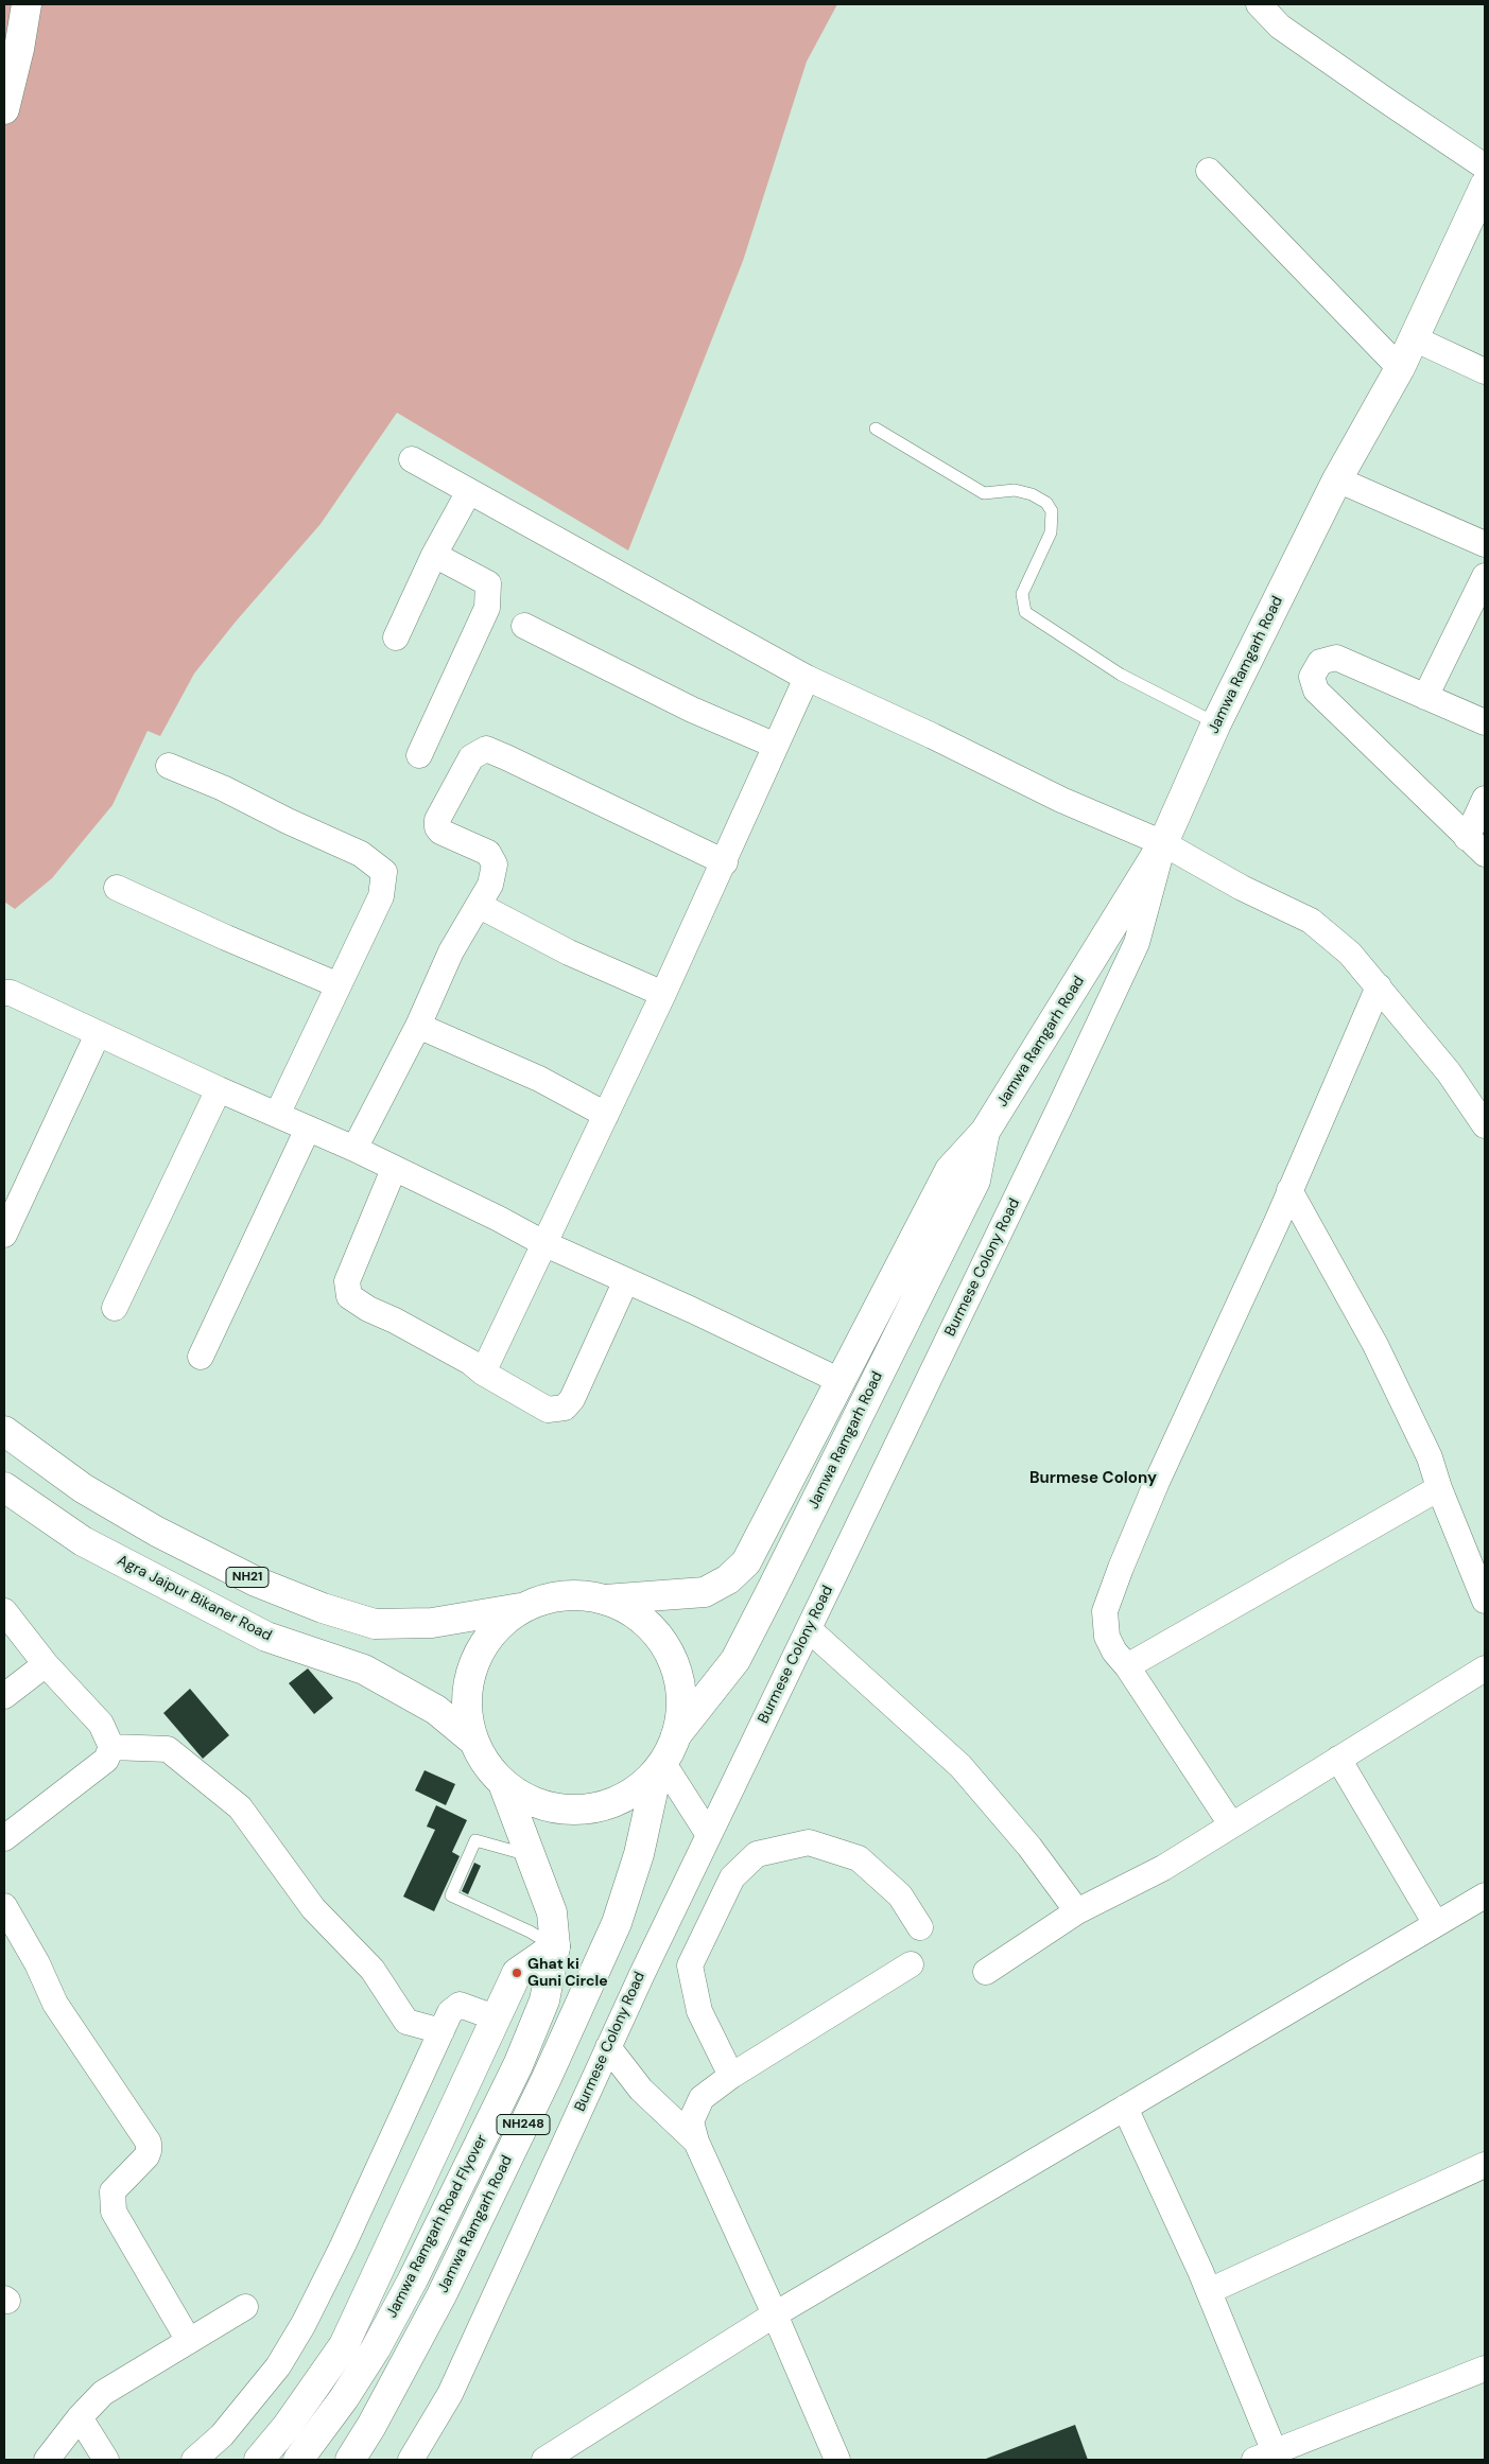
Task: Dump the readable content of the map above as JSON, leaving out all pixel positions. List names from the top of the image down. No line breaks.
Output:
{"streets":{"main road":["Jamwa Ramgarh Road","NH21","Agra Jaipur Bikaner Road","NH248","Jamwa Ramgarh Road Flyover"],"street":["Burmese Colony Road"]},"crossings":[["Jamwa Ramgarh Road","Burmese Colony Road"],["Jamwa Ramgarh Road","NH21"],["NH21","Agra Jaipur Bikaner Road"],["NH21","NH248"],["NH248","Jamwa Ramgarh Road Flyover"]],"districts":["Burmese Colony"],"places":["Ghat ki Guni Circle"]}
